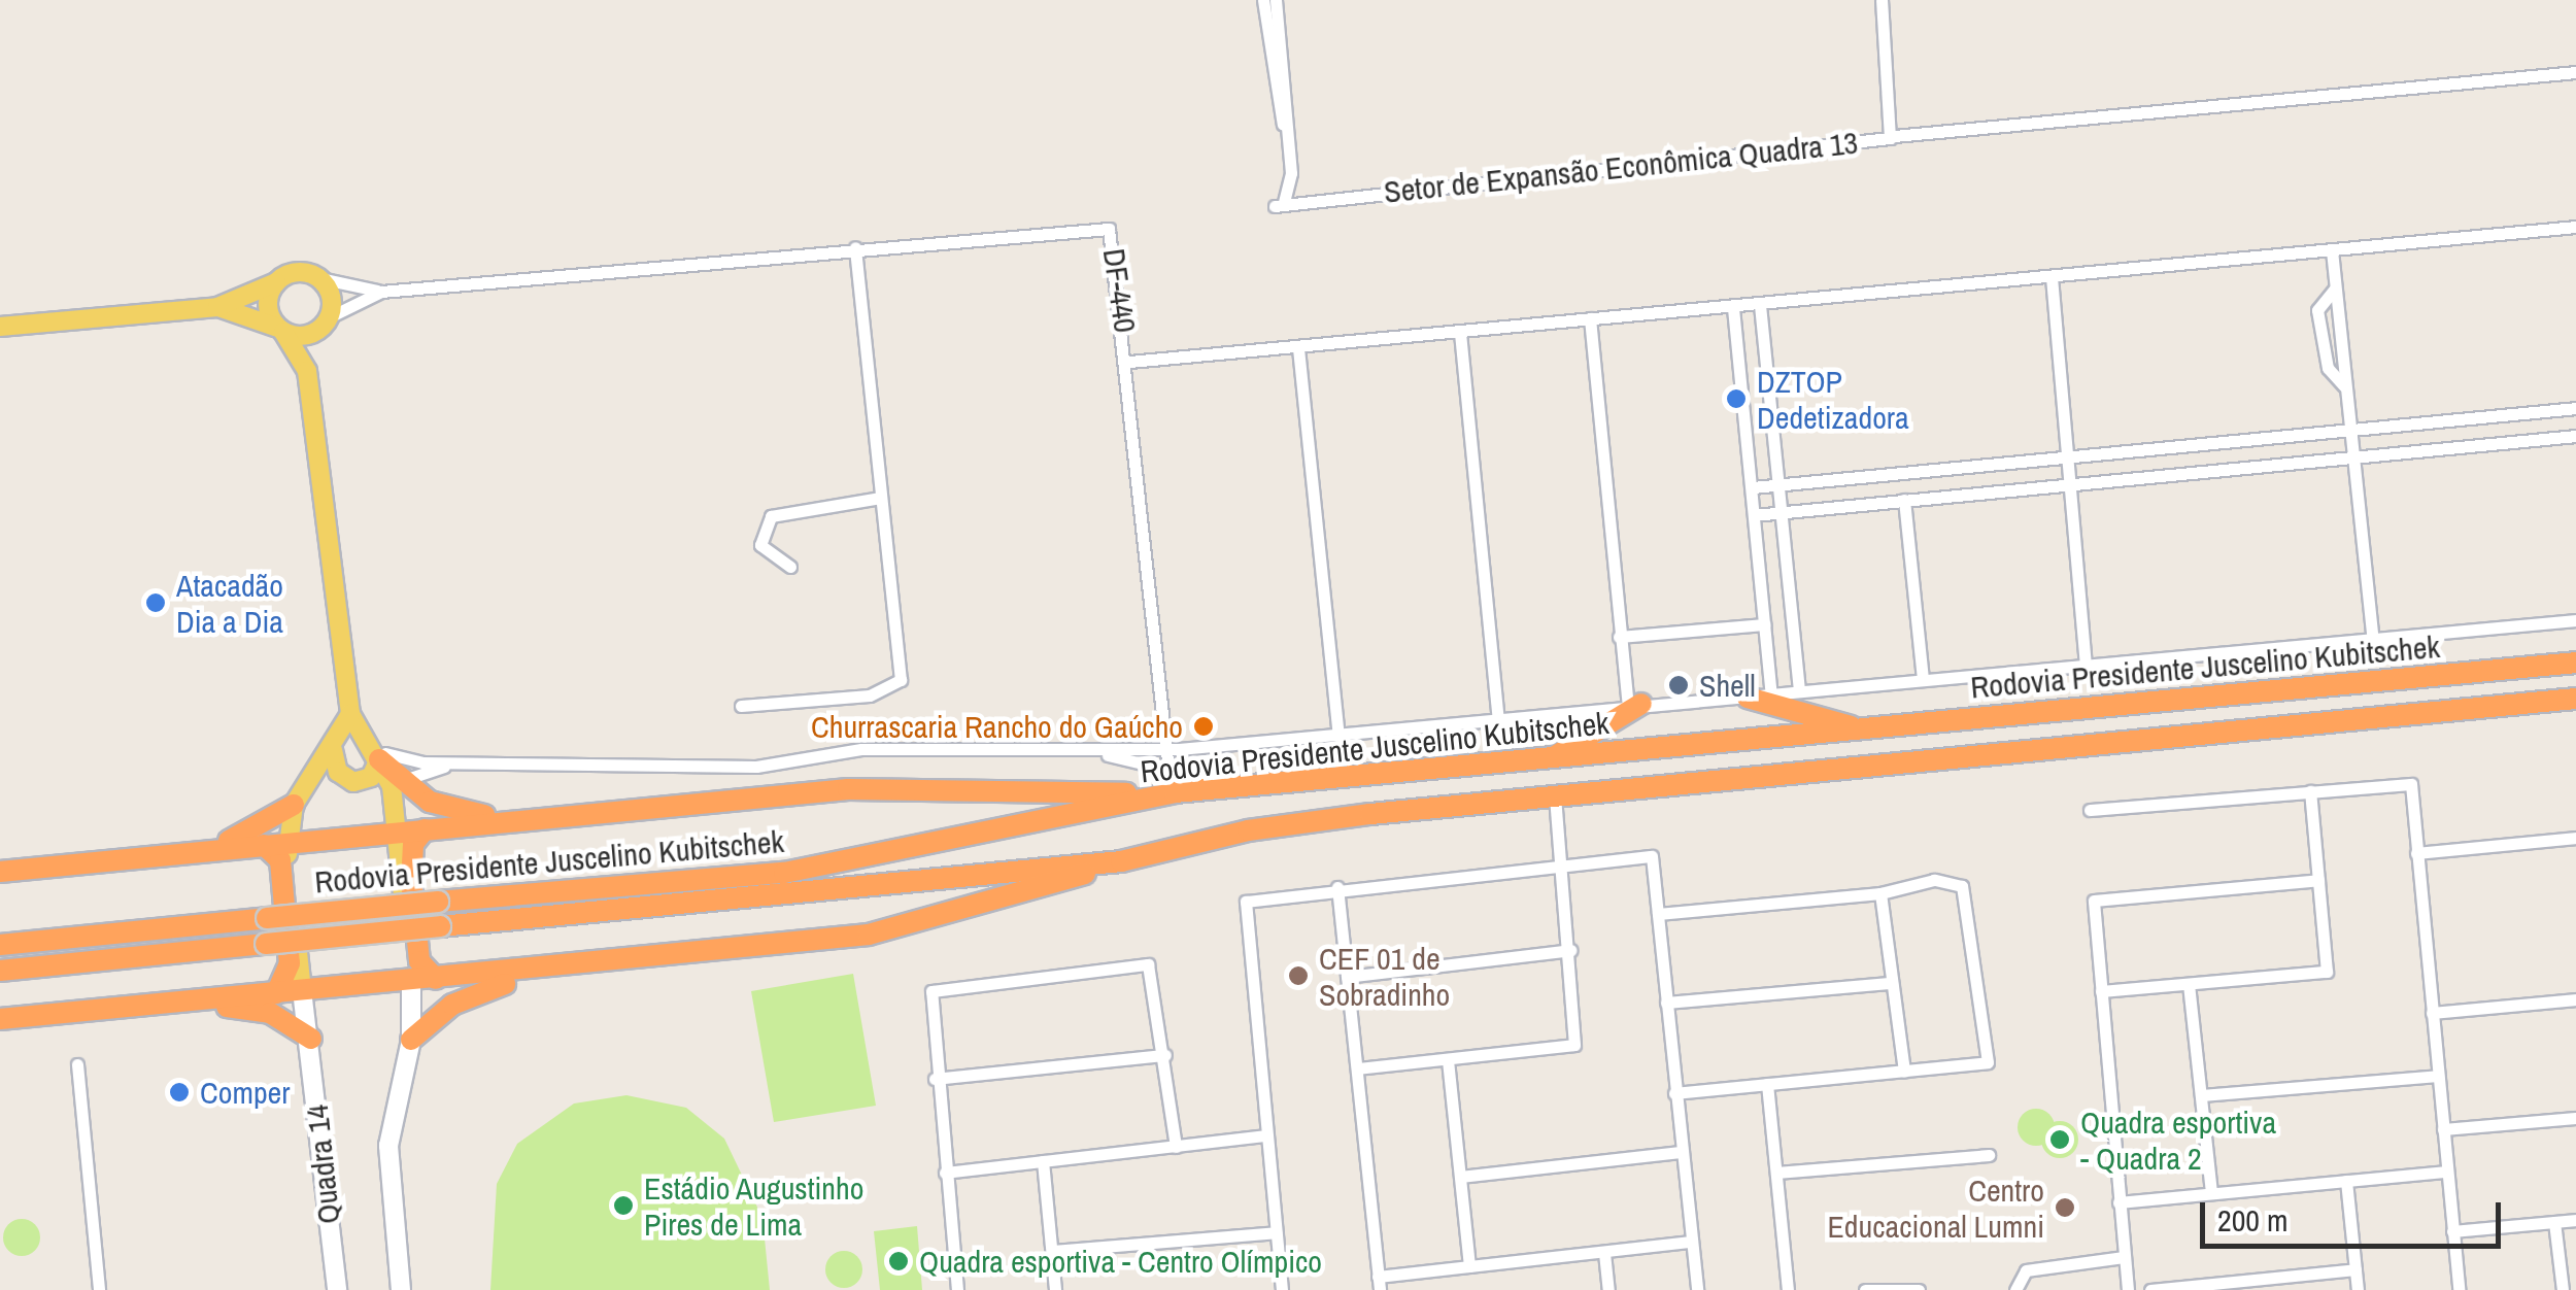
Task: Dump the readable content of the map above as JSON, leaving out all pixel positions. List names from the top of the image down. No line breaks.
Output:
{"streets":{"highway":["Rodovia Presidente Juscelino Kubitschek"],"main road":["DF-440","Quadra 14"],"street":["Setor de Expansão Econômica Quadra 13"]},"places":["DZTOP Dedetizadora","Atacadão Dia a Dia","Shell","Churrascaria Rancho do Gaúcho","CEF 01 de Sobradinho","Comper","Quadra esportiva - Quadra 2","Estádio Augustinho Pires de Lima","Centro Educacional Lumni","Quadra esportiva - Centro Olímpico"],"scale_bar":"200 m"}
